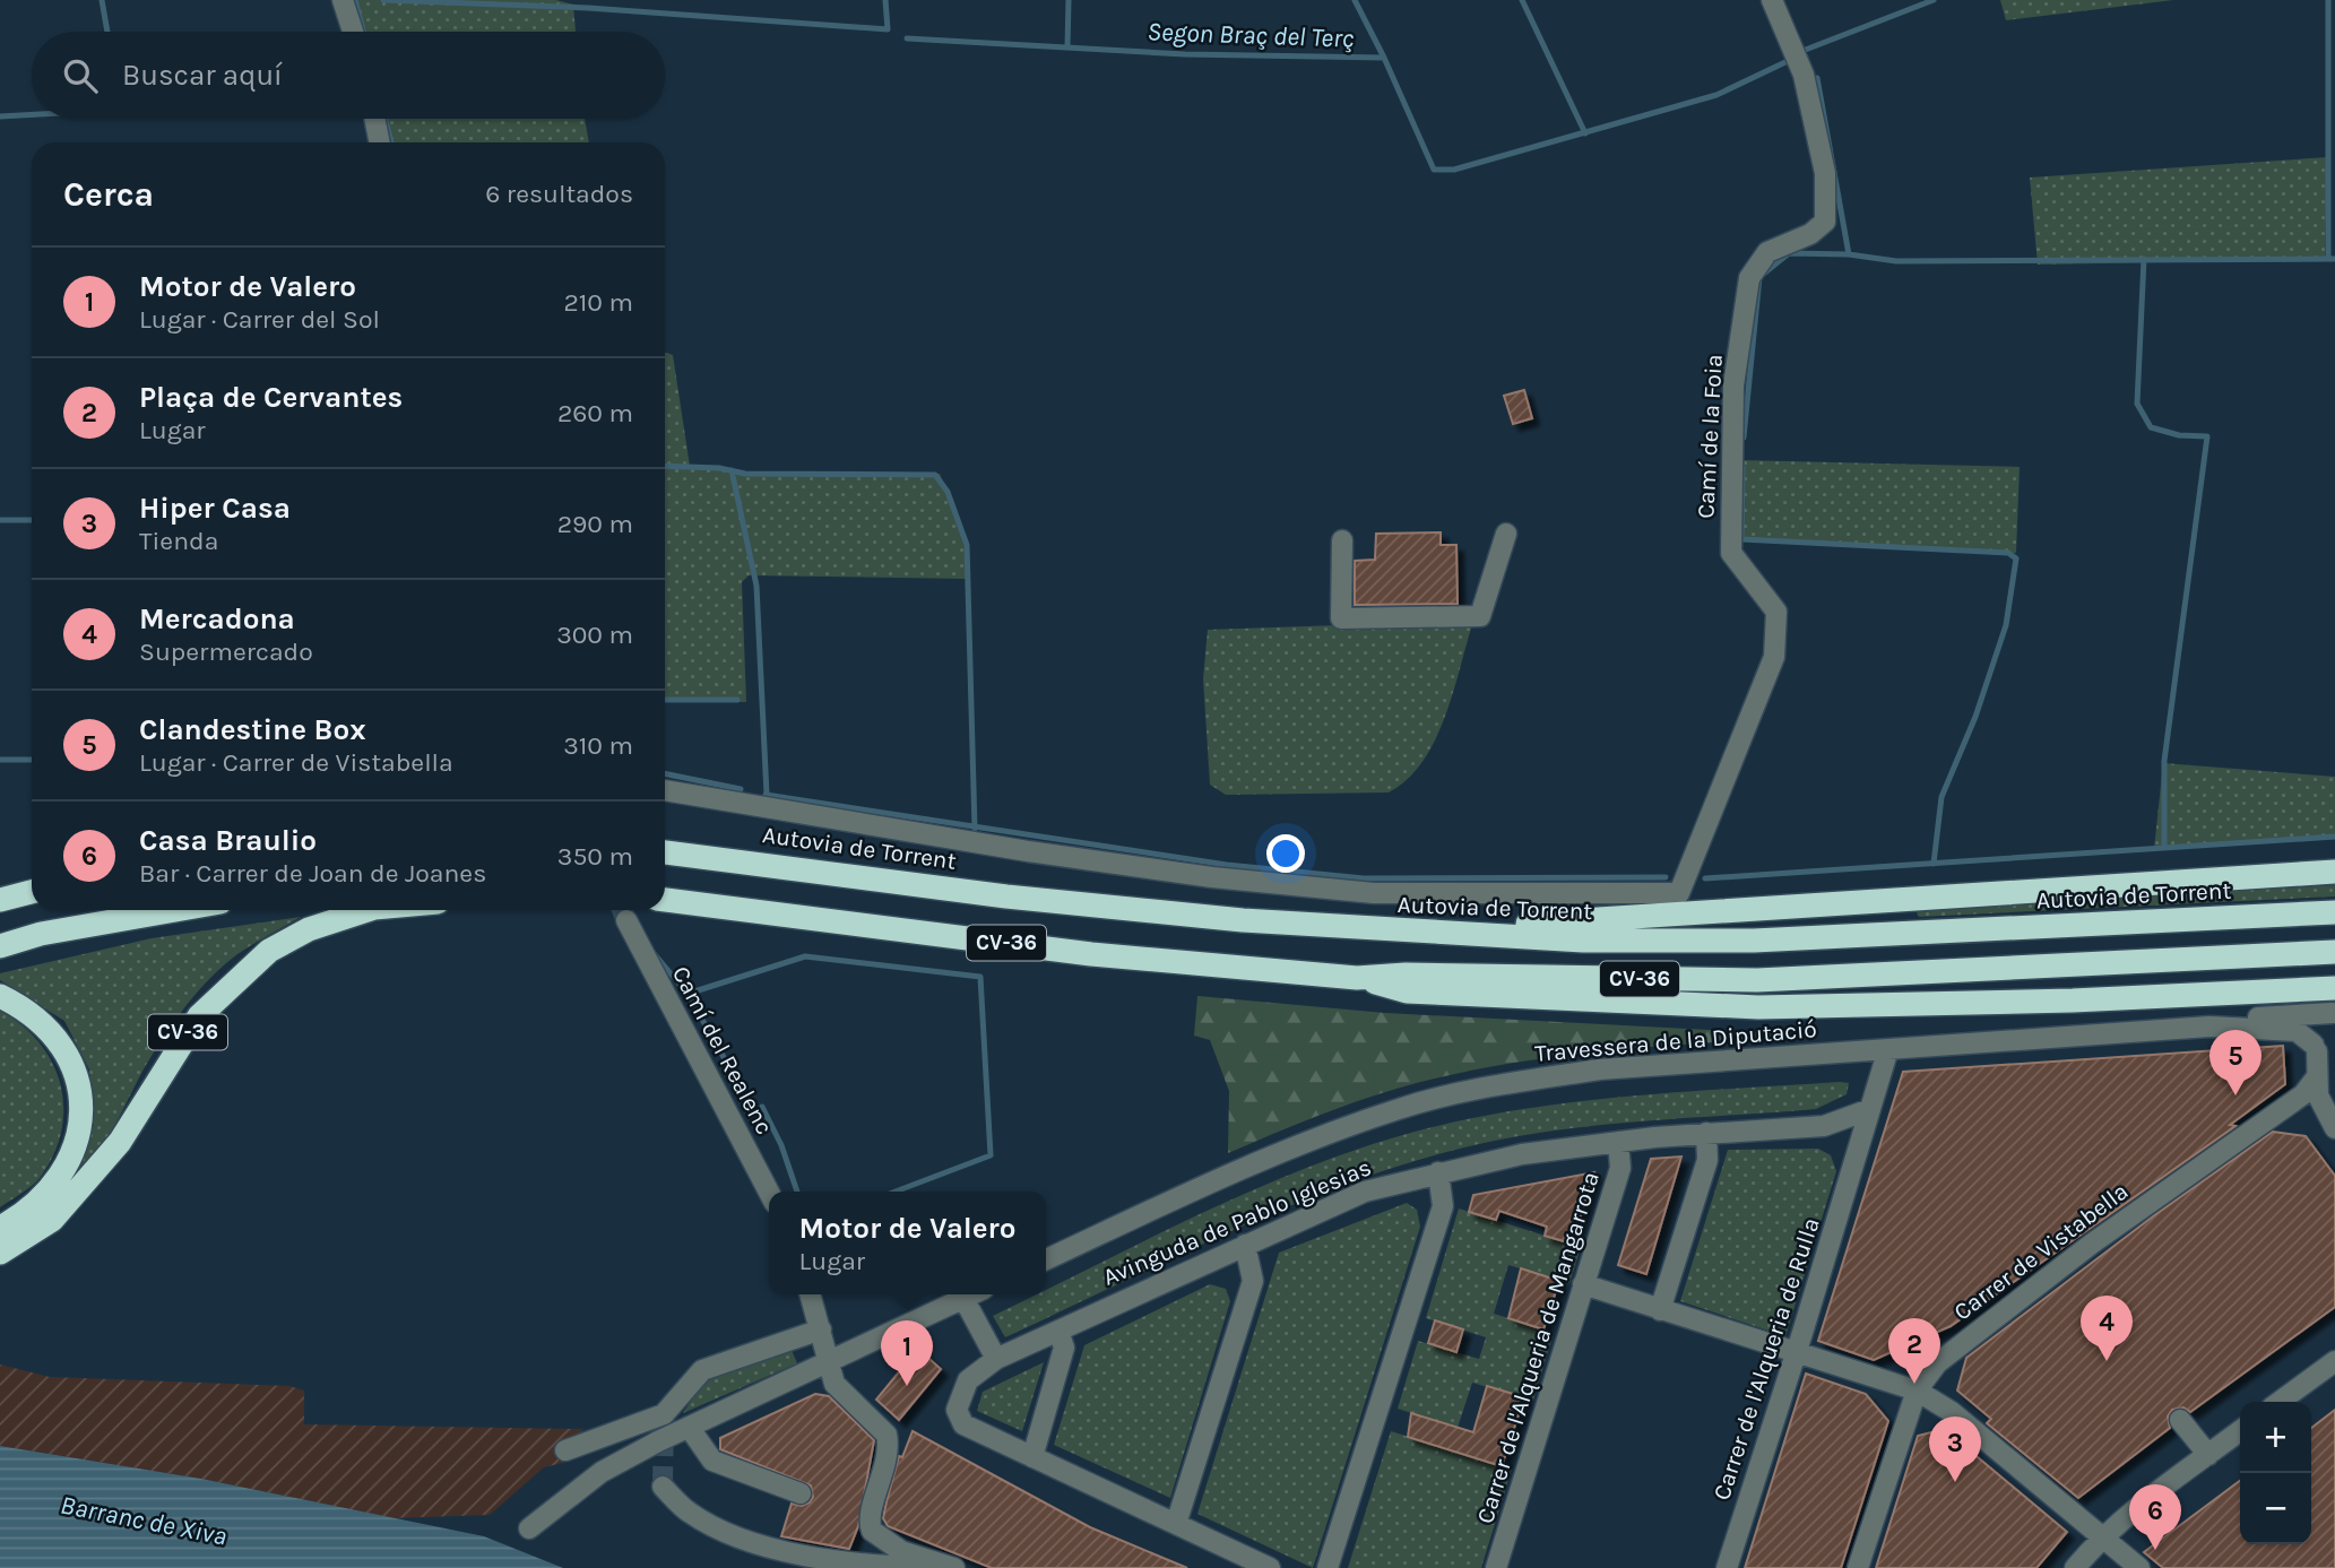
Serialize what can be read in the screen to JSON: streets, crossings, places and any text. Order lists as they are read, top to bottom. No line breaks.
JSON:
{"streets":{"highway":["Autovia de Torrent","CV-36"],"street":["Camí de la Foia","Travessera de la Diputació","Camí del Realenc","Avinguda de Pablo Iglesias","Carrer de Vistabella","Carrer de l'Alqueria de Mangarrota","Carrer de l'Alqueria de Rulla"]},"crossings":[["Travessera de la Diputació","Carrer de l'Alqueria de Rulla"],["Avinguda de Pablo Iglesias","Carrer de l'Alqueria de Mangarrota"],["Avinguda de Pablo Iglesias","Carrer de l'Alqueria de Rulla"]],"water":["Segon Braç del Terç","Barranc de Xiva"],"page":{"search":"Buscar aquí","heading":["Cerca","6 resultados"],"list":[{"mark":"1","name":"Motor de Valero","note":"Lugar · Carrer del Sol","value":"210 m"},{"mark":"2","name":"Plaça de Cervantes","note":"Lugar","value":"260 m"},{"mark":"3","name":"Hiper Casa","note":"Tienda","value":"290 m"},{"mark":"4","name":"Mercadona","note":"Supermercado","value":"300 m"},{"mark":"5","name":"Clandestine Box","note":"Lugar · Carrer de Vistabella","value":"310 m"},{"mark":"6","name":"Casa Braulio","note":"Bar · Carrer de Joan de Joanes","value":"350 m"}],"pins":["5","4","2","1","3","6"],"popup":["Motor de Valero","Lugar"],"map_buttons":["+","−"]}}
